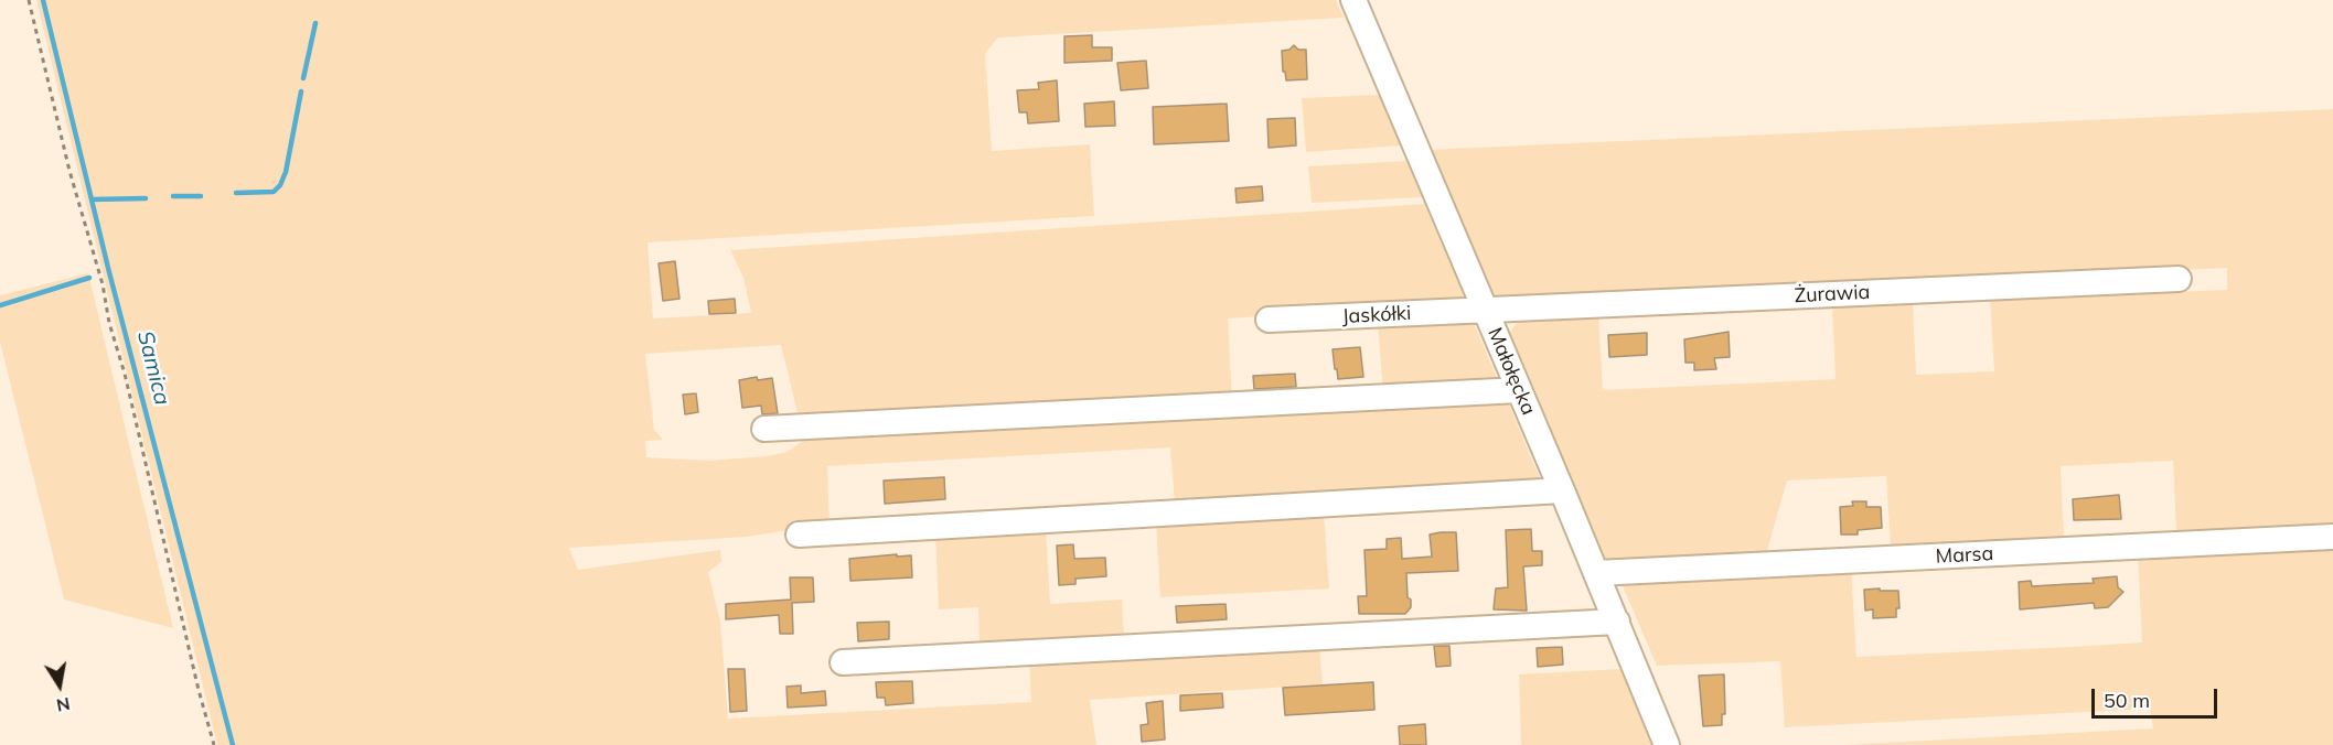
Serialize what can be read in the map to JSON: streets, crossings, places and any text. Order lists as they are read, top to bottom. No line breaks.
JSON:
{"streets":{"street":["Żurawia","Jaskółki","Małołęcka","Marsa"]},"crossings":[["Żurawia","Jaskółki"],["Żurawia","Małołęcka"],["Jaskółki","Małołęcka"],["Małołęcka","Marsa"]],"water":["Samica"],"scale_bar":"50 m","north":"bottom"}
